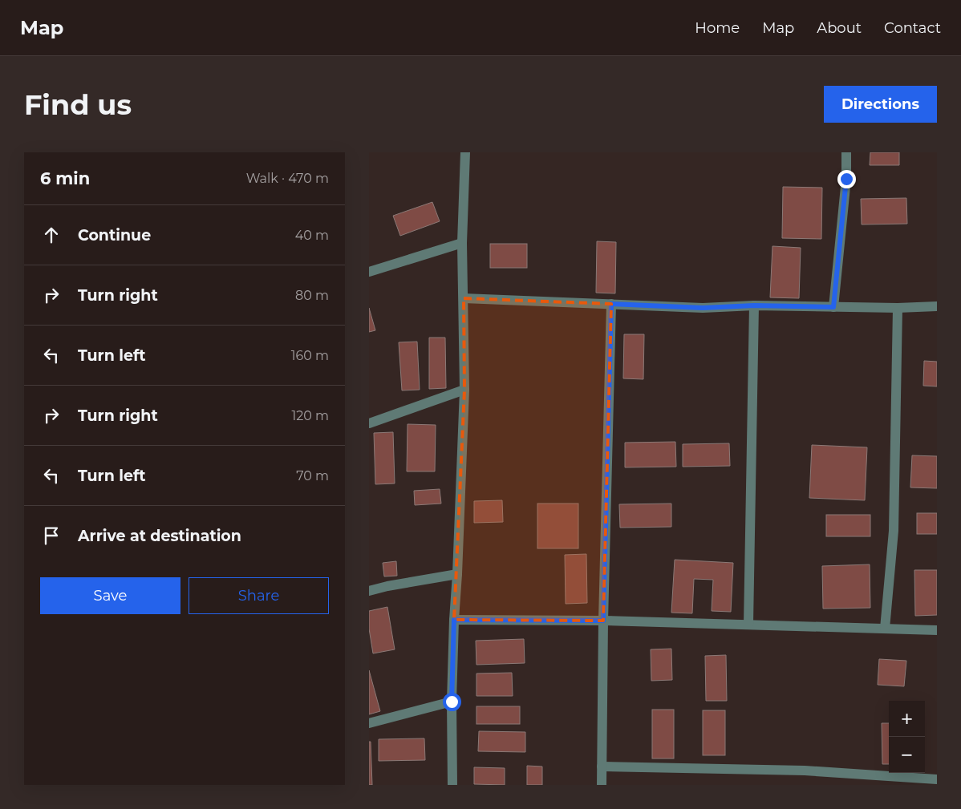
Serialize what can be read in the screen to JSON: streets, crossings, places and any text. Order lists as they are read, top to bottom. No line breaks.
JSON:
{"page":{"header":"Map","nav":["Home","Map","About","Contact"],"buttons":["Directions",["Save","Share"]],"title":"Find us","heading":["6 min","Walk · 470 m"],"list":[["Continue","40 m"],["Turn right","80 m"],["Turn left","160 m"],["Turn right","120 m"],["Turn left","70 m"],"Arrive at destination"],"map_buttons":["+","−"]}}
